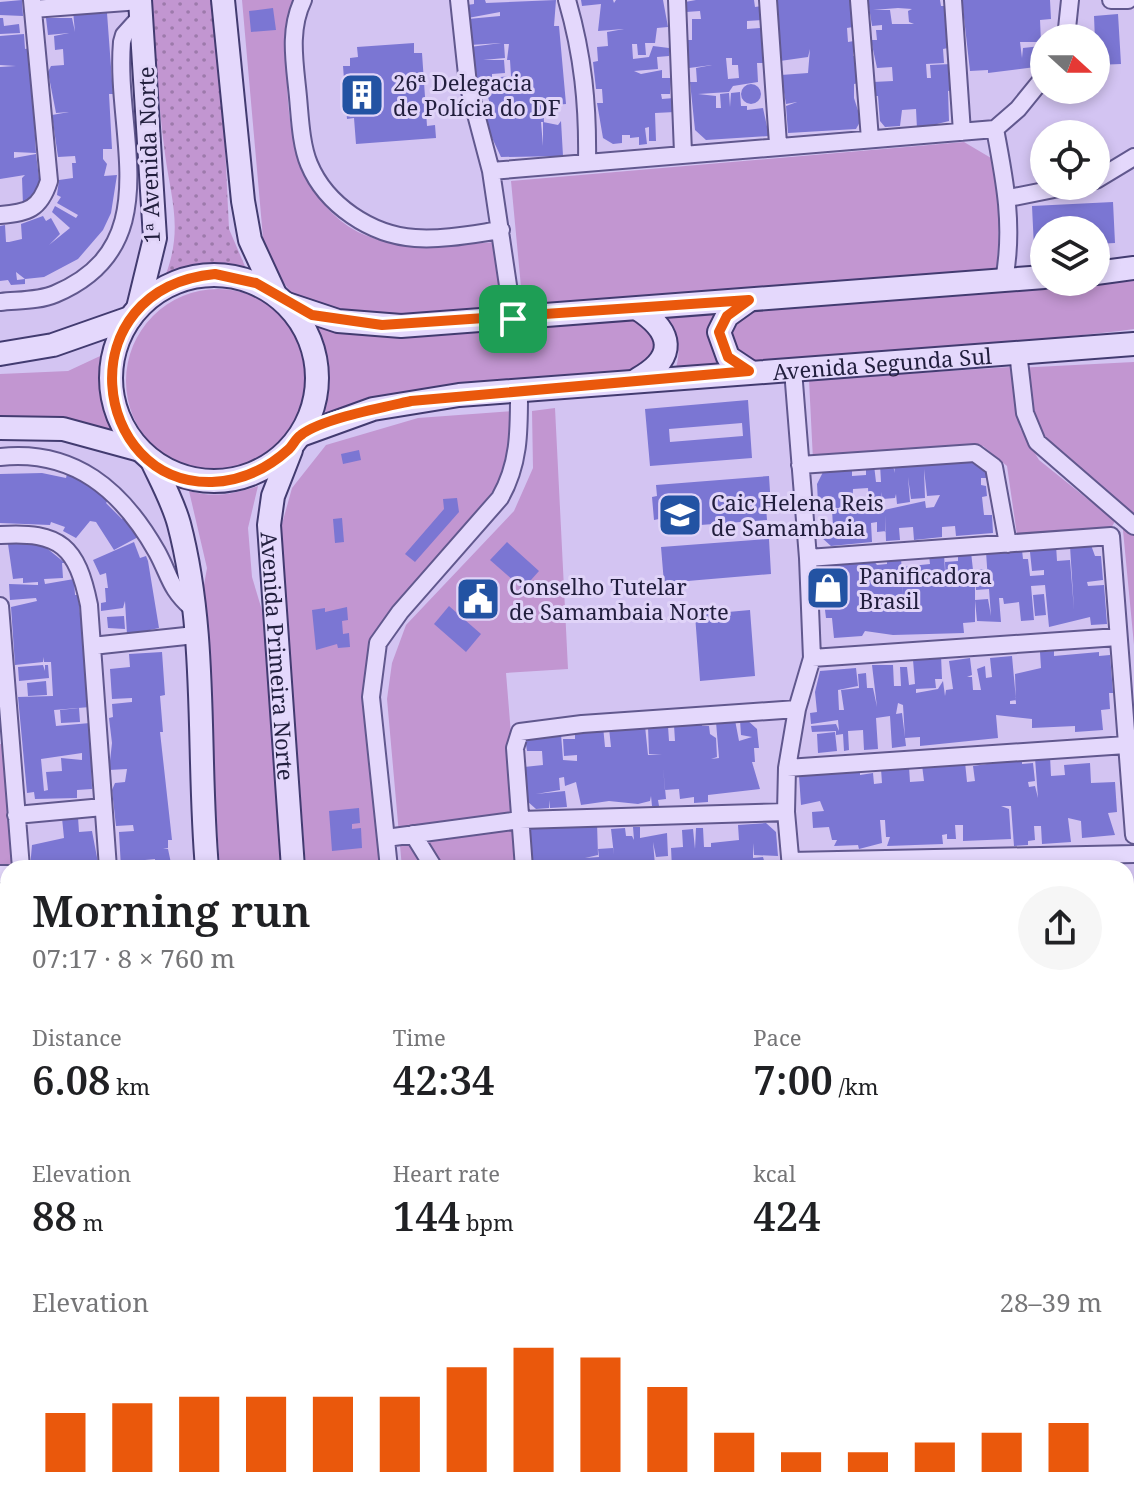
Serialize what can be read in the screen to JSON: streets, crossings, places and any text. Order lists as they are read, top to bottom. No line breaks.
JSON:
{"streets":{"main road":["1ᵃ Avenida Norte","Avenida Segunda Sul","Avenida Primeira Norte"]},"crossings":[["1ᵃ Avenida Norte","Avenida Segunda Sul"],["1ᵃ Avenida Norte","Avenida Primeira Norte"],["Avenida Segunda Sul","Avenida Primeira Norte"]],"places":{"building":["26ª Delegacia de Polícia do DF"],"school or university":["Caic Helena Reis de Samambaia"],"shop":["Panificadora Brasil"],"public building":["Conselho Tutelar de Samambaia Norte"]},"north":"right","page":{"heading":["Morning run","07:17 · 8 × 760 m"],"stats":[["Distance","6.08 km"],["Time","42:34"],["Pace","7:00 /km"],["Elevation","88 m"],["Heart rate","144 bpm"],["kcal","424"]],"chart":["Elevation","28–39 m"]}}
